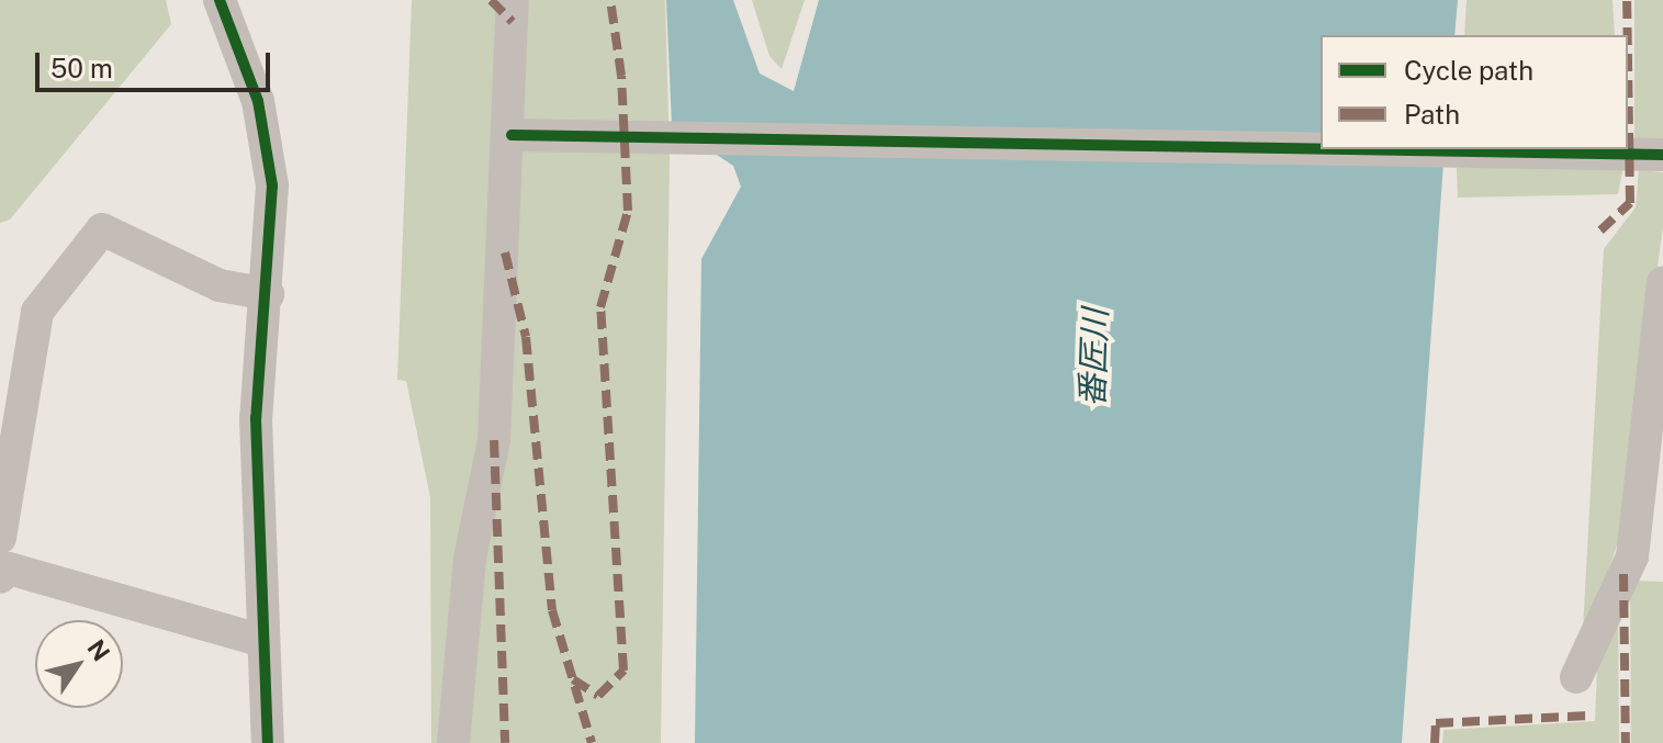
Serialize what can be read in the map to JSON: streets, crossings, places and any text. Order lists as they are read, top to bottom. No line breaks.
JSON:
{"water":["番匠川"],"legend":["Cycle path","Path"],"scale_bar":"50 m","north":"top right"}
